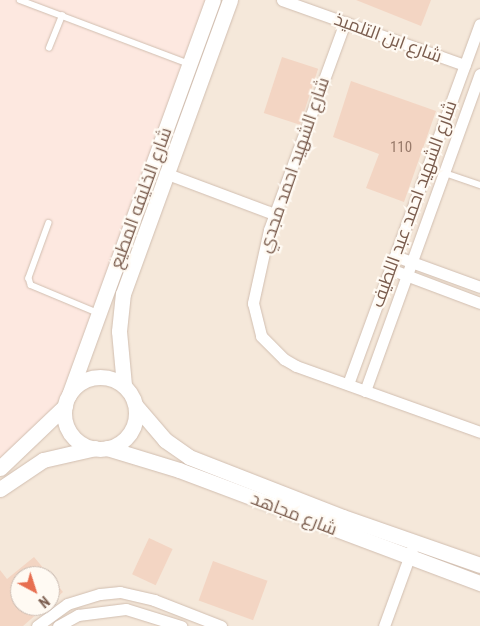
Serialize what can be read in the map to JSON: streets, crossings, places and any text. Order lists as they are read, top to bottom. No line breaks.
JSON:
{"streets":{"street":["شارع ابن التلميذ","شارع الشهيد احمد مجدي","شارع الخليفه المطيع","شارع الشهيد احمد عبد اللطيف","شارع مجاهد"]},"crossings":[["شارع ابن التلميذ","شارع الشهيد احمد مجدي"],["شارع ابن التلميذ","شارع الشهيد احمد عبد اللطيف"],["شارع الشهيد احمد مجدي","شارع الشهيد احمد عبد اللطيف"],["شارع الخليفه المطيع","شارع مجاهد"]],"house_numbers":["110"],"north":"bottom right"}
